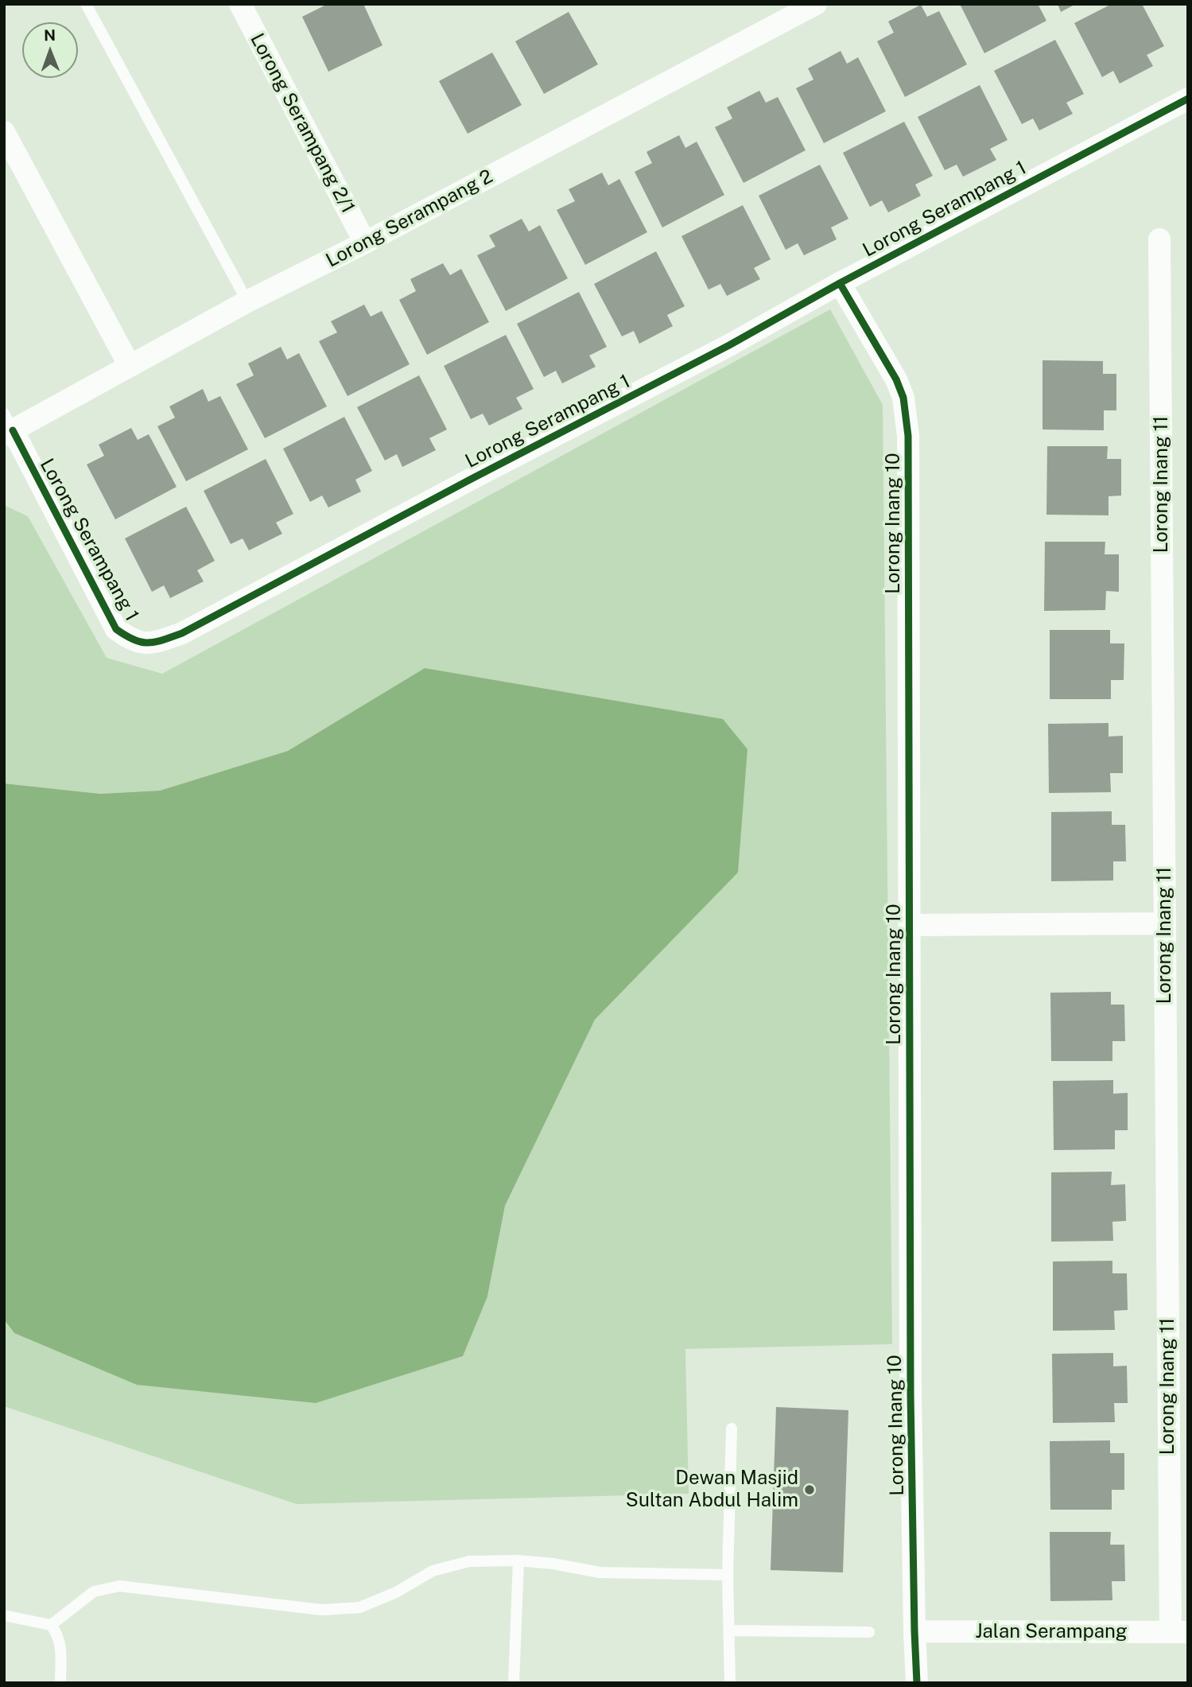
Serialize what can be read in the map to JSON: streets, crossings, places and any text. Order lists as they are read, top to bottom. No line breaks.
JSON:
{"streets":{"street":["Lorong Serampang 2/1","Lorong Serampang 1","Lorong Serampang 2","Lorong Inang 11","Lorong Inang 10","Jalan Serampang"]},"crossings":[["Lorong Serampang 2/1","Lorong Serampang 2"],["Lorong Serampang 1","Lorong Serampang 2"],["Lorong Serampang 1","Lorong Inang 10"],["Lorong Inang 11","Jalan Serampang"],["Lorong Inang 10","Jalan Serampang"]],"places":["Dewan Masjid Sultan Abdul Halim"],"north":"top"}
